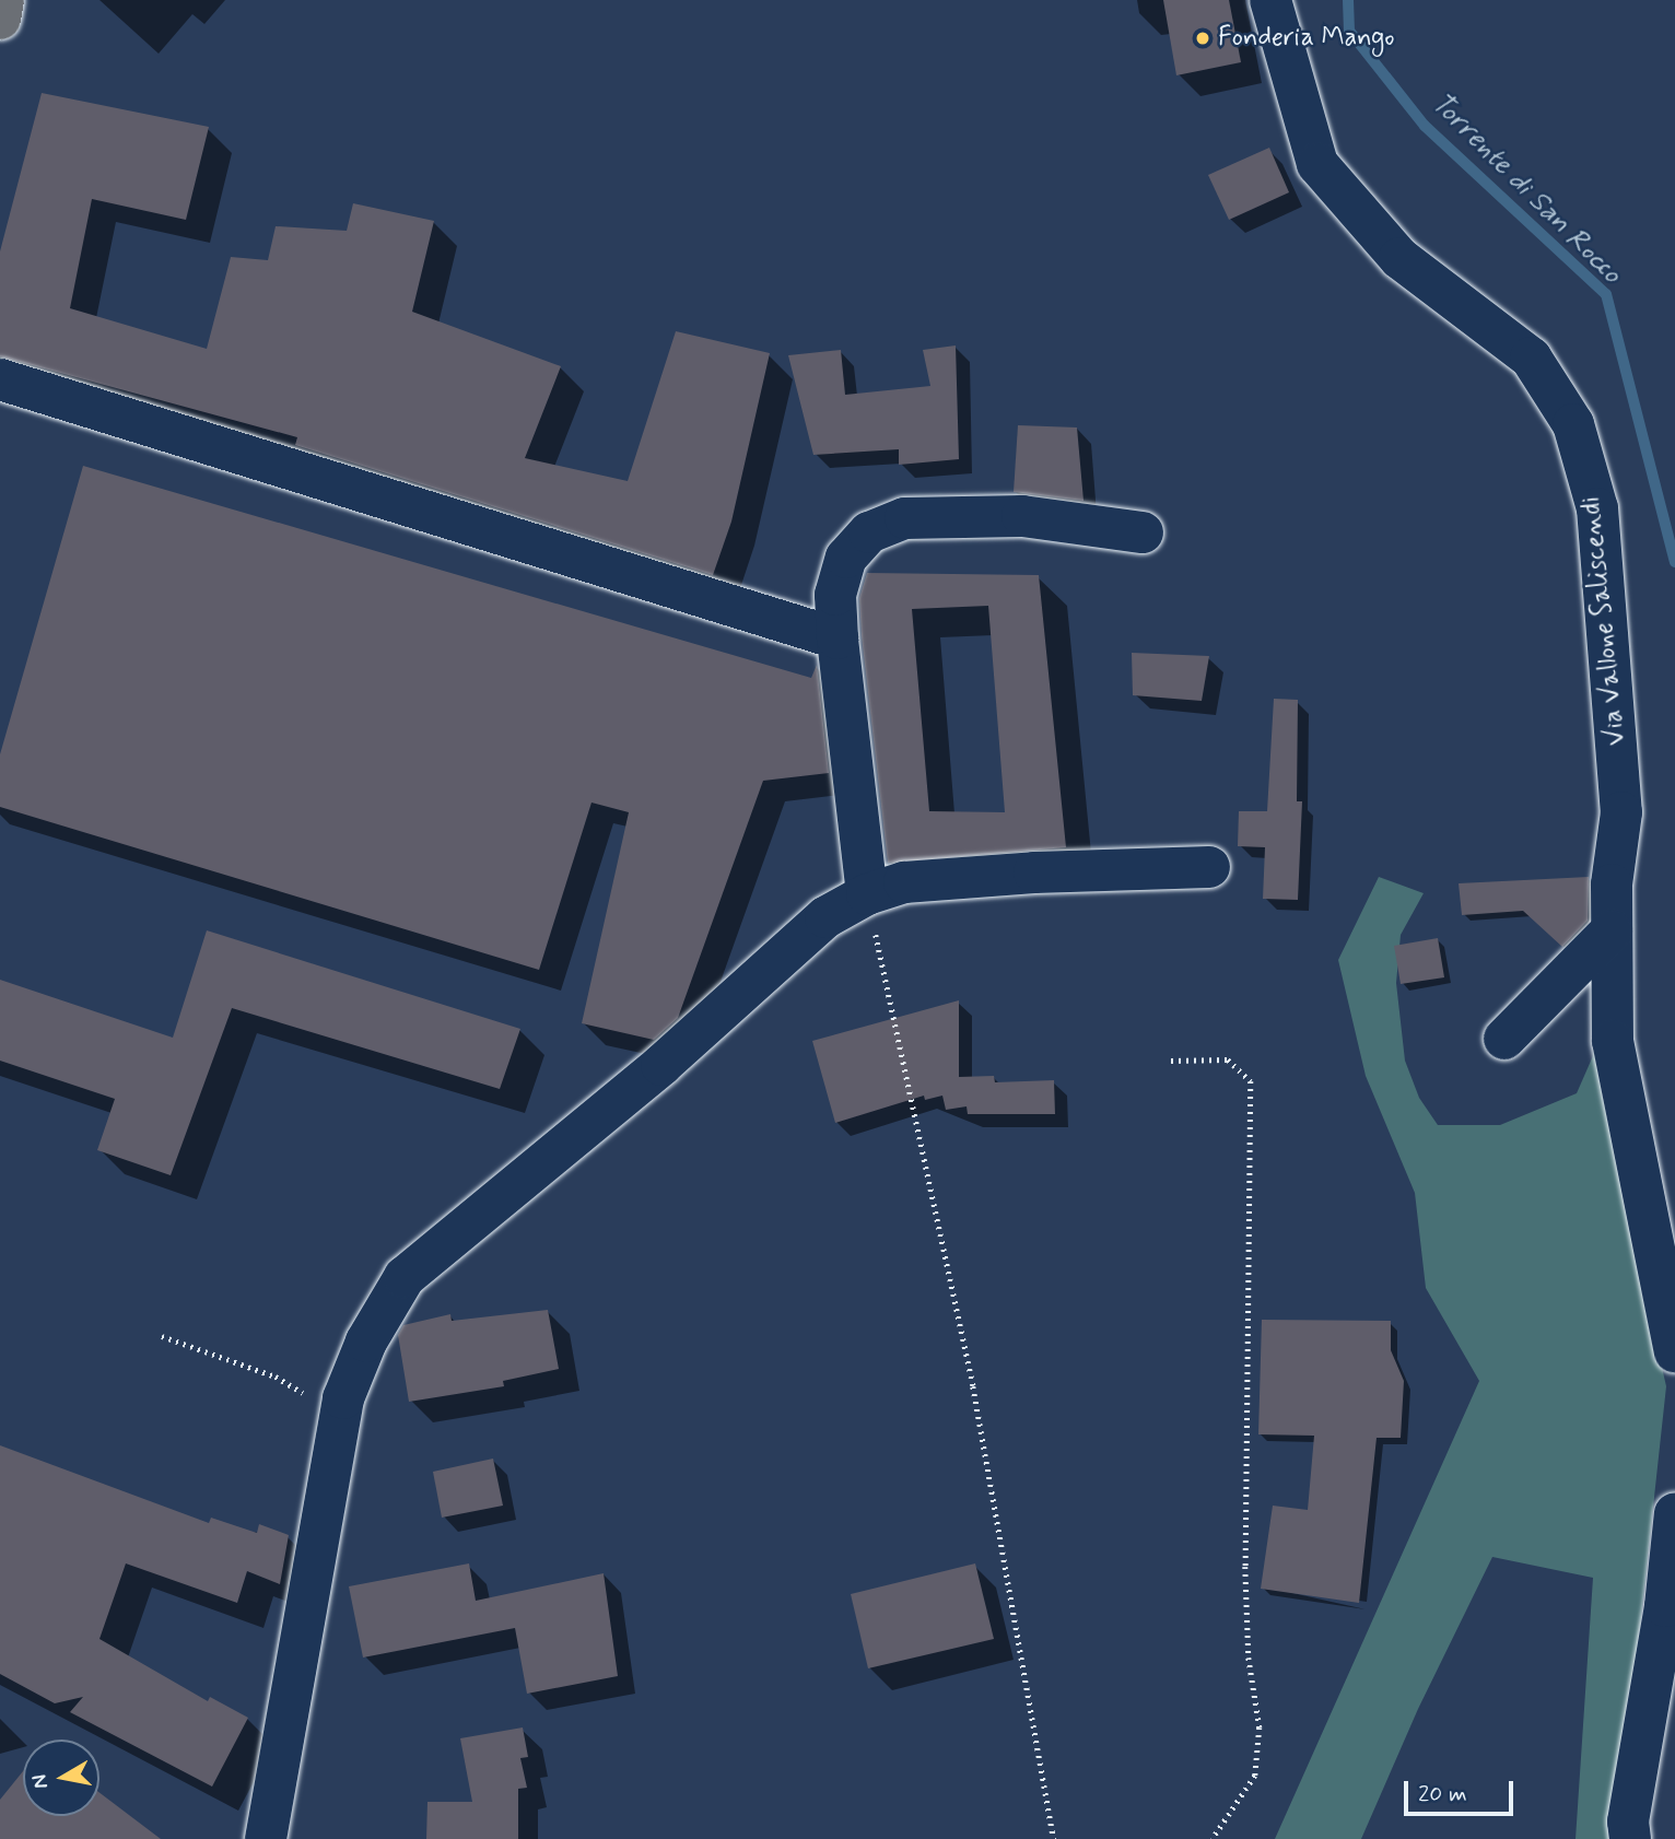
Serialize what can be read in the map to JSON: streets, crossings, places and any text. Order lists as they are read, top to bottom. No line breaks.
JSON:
{"streets":{"street":["Via Vallone Saliscendi"]},"water":["Torrente di San Rocco"],"places":["Fonderia Mango"],"scale_bar":"20 m","north":"left"}
